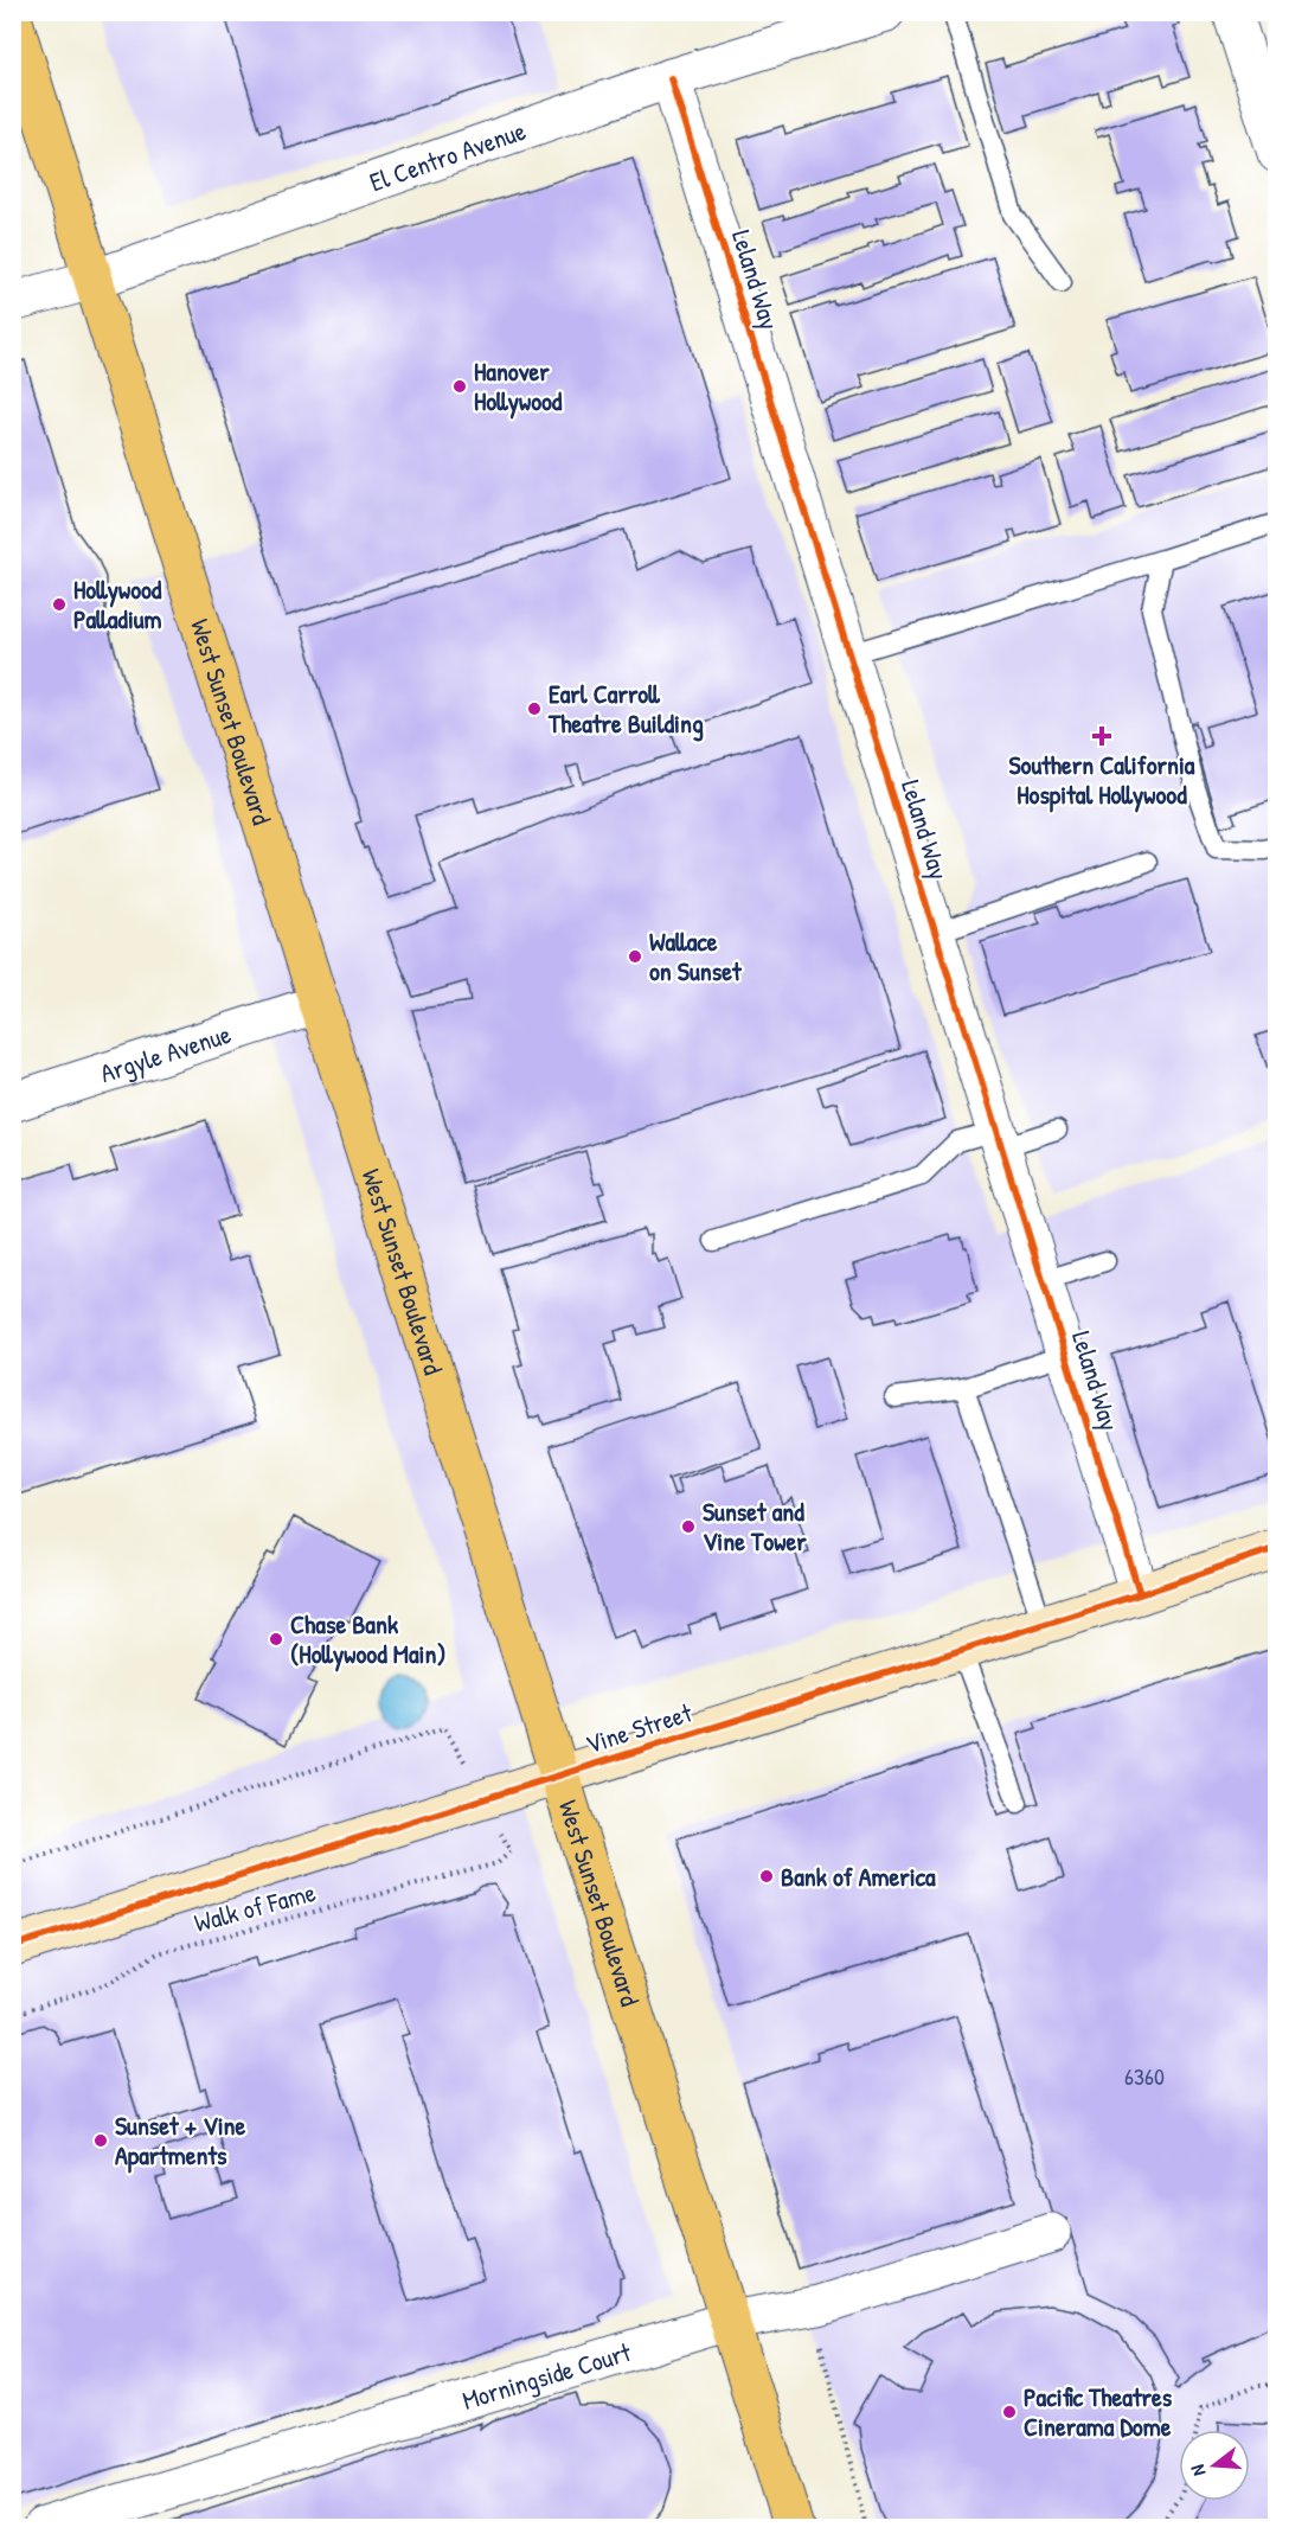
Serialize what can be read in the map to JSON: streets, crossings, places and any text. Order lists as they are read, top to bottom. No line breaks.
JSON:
{"streets":{"main road":["West Sunset Boulevard","Vine Street"],"street":["El Centro Avenue","Leland Way","Argyle Avenue","Morningside Court"],"path":["Walk of Fame"]},"crossings":[["El Centro Avenue","Leland Way"],["El Centro Avenue","West Sunset Boulevard"],["Leland Way","Vine Street"],["West Sunset Boulevard","Argyle Avenue"],["West Sunset Boulevard","Vine Street"],["West Sunset Boulevard","Morningside Court"]],"places":{"other":["Hanover Hollywood","Hollywood Palladium","Earl Carroll Theatre Building","Wallace on Sunset","Sunset and Vine Tower","Chase Bank (Hollywood Main)","Bank of America","Sunset + Vine Apartments","Pacific Theatres Cinerama Dome"],"health":["Southern California Hospital Hollywood"]},"house_numbers":["6360"],"north":"left"}
